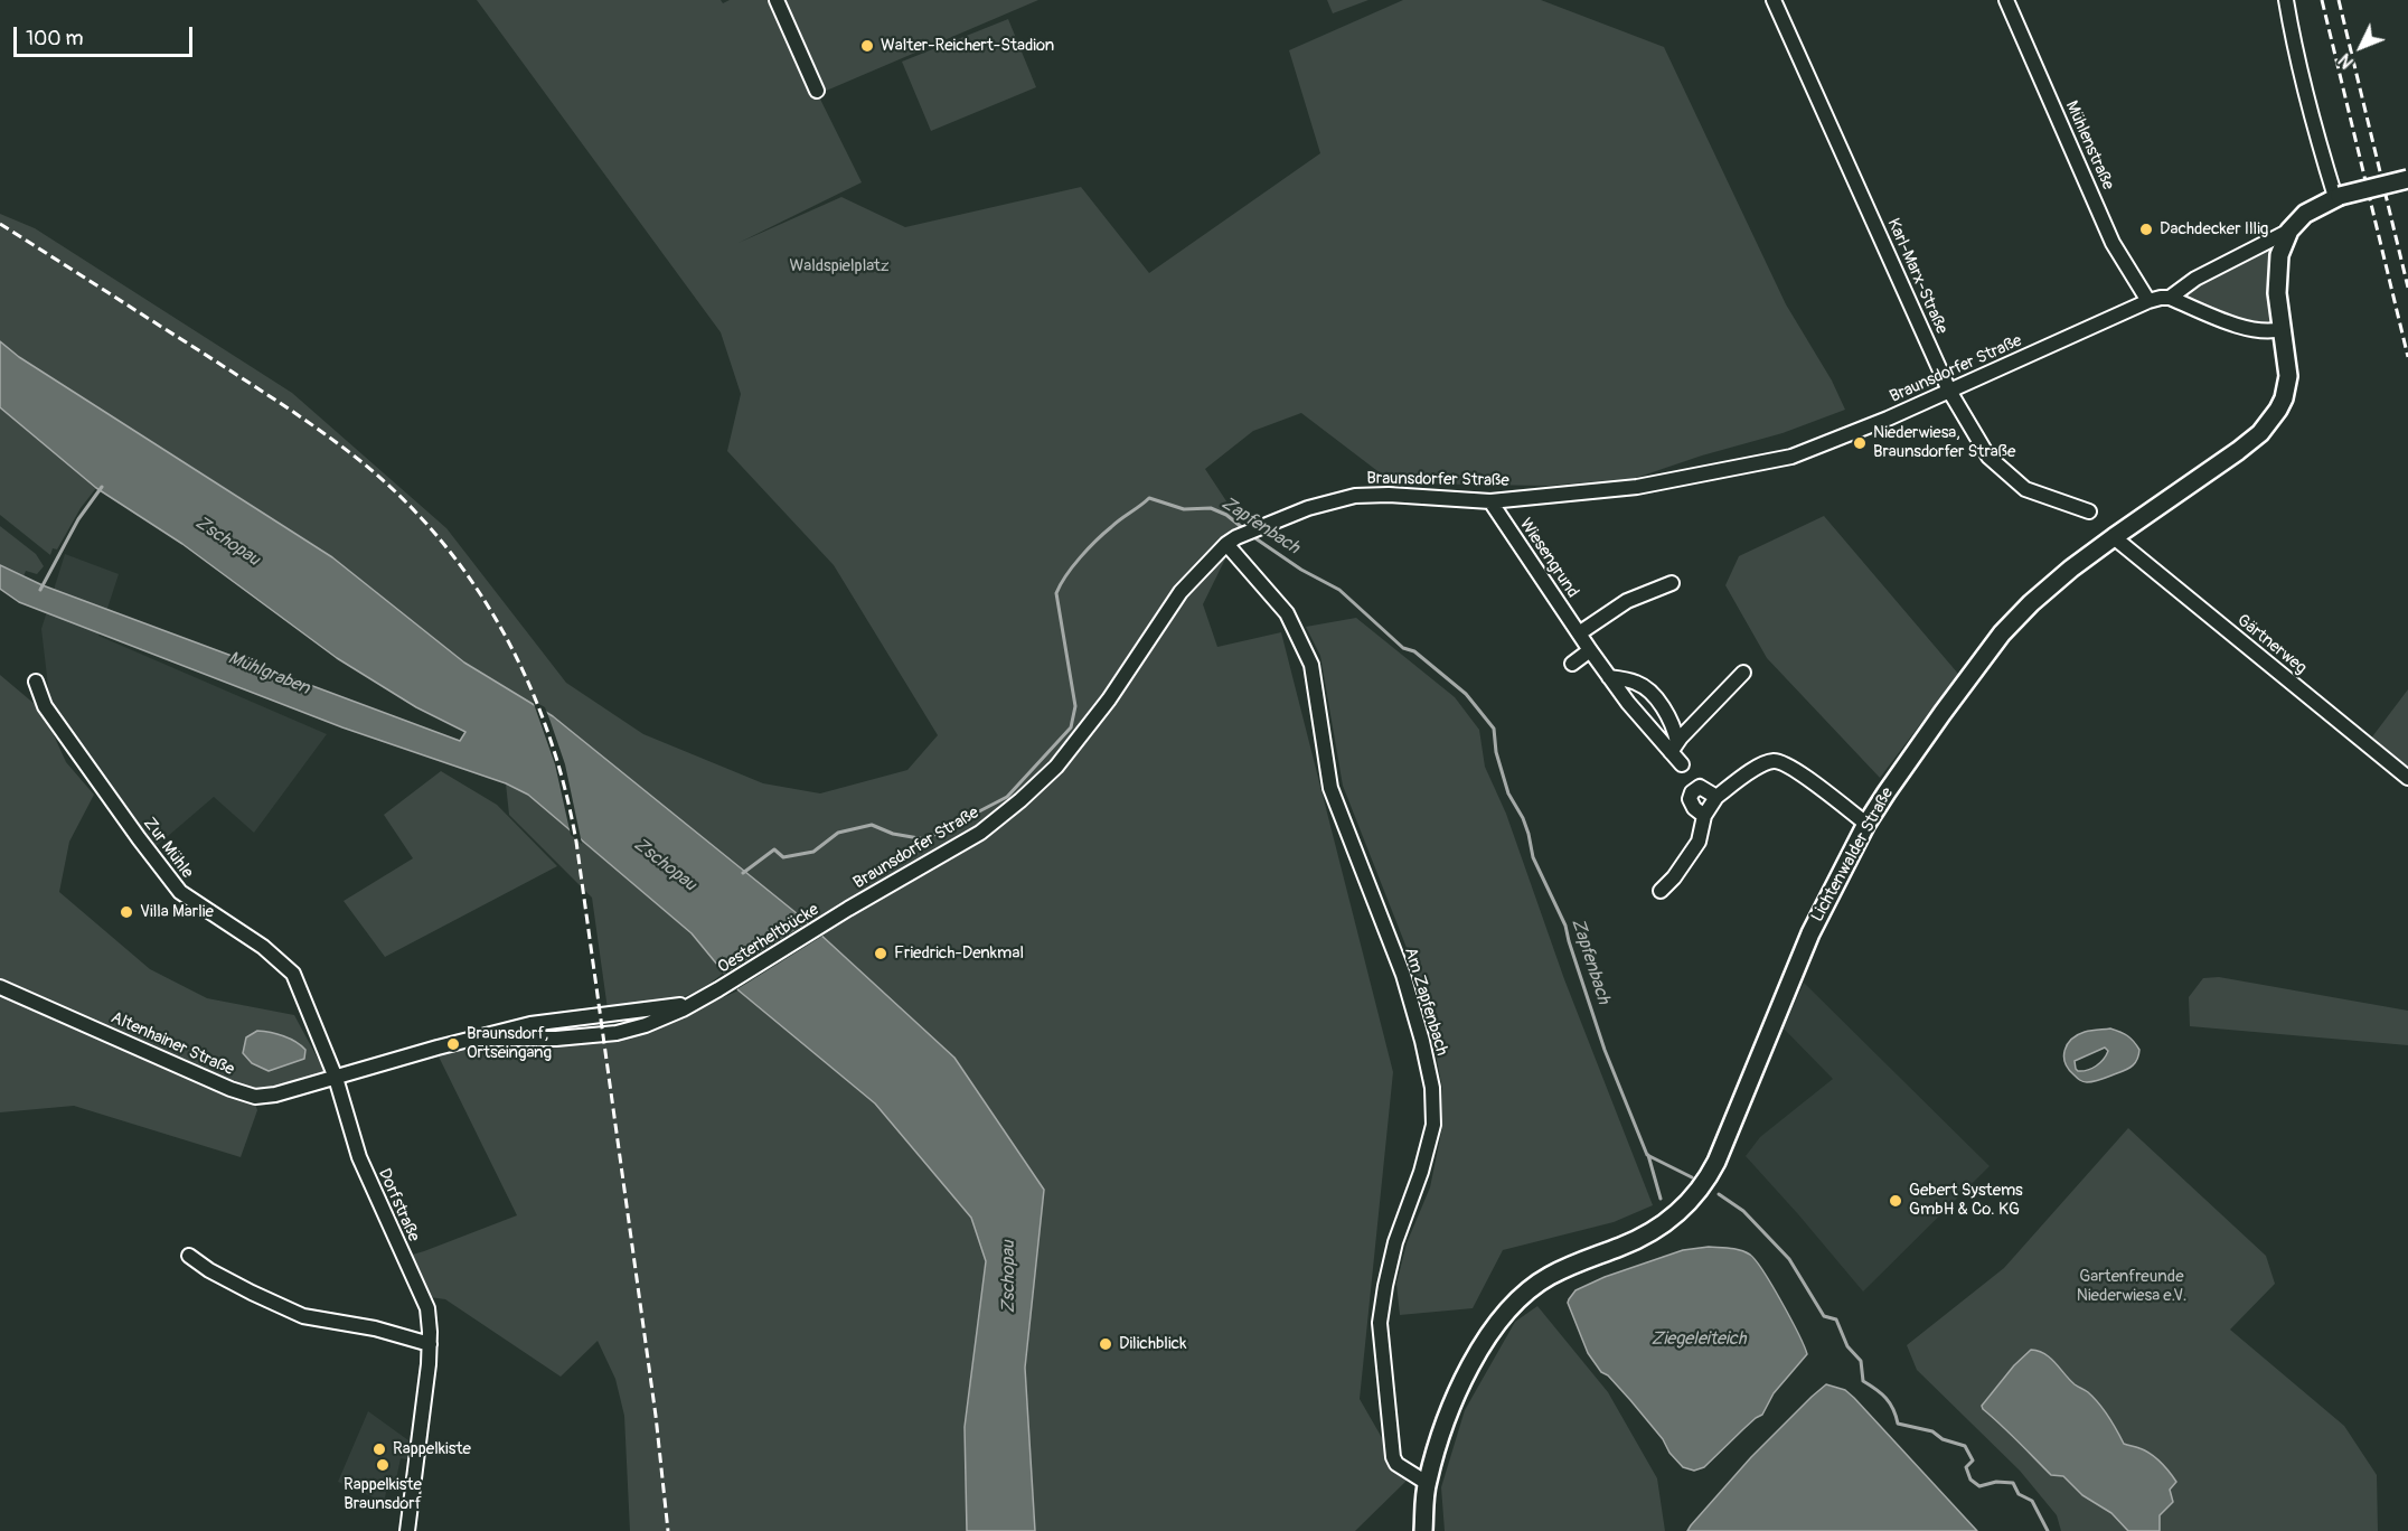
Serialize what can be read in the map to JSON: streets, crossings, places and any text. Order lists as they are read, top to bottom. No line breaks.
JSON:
{"streets":{"main road":["Lichtenwalder Straße"],"street":["Mühlenstraße","Karl-Marx-Straße","Braunsdorfer Straße","Wiesengrund","Gärtnerweg","Zur Mühle","Oesterheltbücke","Am Zapfenbach","Altenhainer Straße","Dorfstraße"]},"crossings":[["Mühlenstraße","Braunsdorfer Straße"],["Karl-Marx-Straße","Braunsdorfer Straße"],["Braunsdorfer Straße","Wiesengrund"],["Braunsdorfer Straße","Lichtenwalder Straße"],["Braunsdorfer Straße","Oesterheltbücke"],["Braunsdorfer Straße","Am Zapfenbach"],["Gärtnerweg","Lichtenwalder Straße"],["Zur Mühle","Oesterheltbücke"],["Zur Mühle","Altenhainer Straße"],["Zur Mühle","Dorfstraße"],["Lichtenwalder Straße","Am Zapfenbach"],["Oesterheltbücke","Altenhainer Straße"],["Oesterheltbücke","Dorfstraße"],["Altenhainer Straße","Dorfstraße"]],"water":["Zapfenbach","Zschopau","Mühlgraben","Ziegeleiteich"],"parks":["Waldspielplatz","Gartenfreunde Niederwiesa e.V."],"places":["Walter-Reichert-Stadion","Dachdecker Illig","Niederwiesa, Braunsdorfer Straße","Villa Marlie","Friedrich-Denkmal","Braunsdorf, Ortseingang","Gebert Systems GmbH & Co. KG","Dilichblick","Rappelkiste","Rappelkiste Braunsdorf"],"scale_bar":"100 m","north":"bottom left"}
